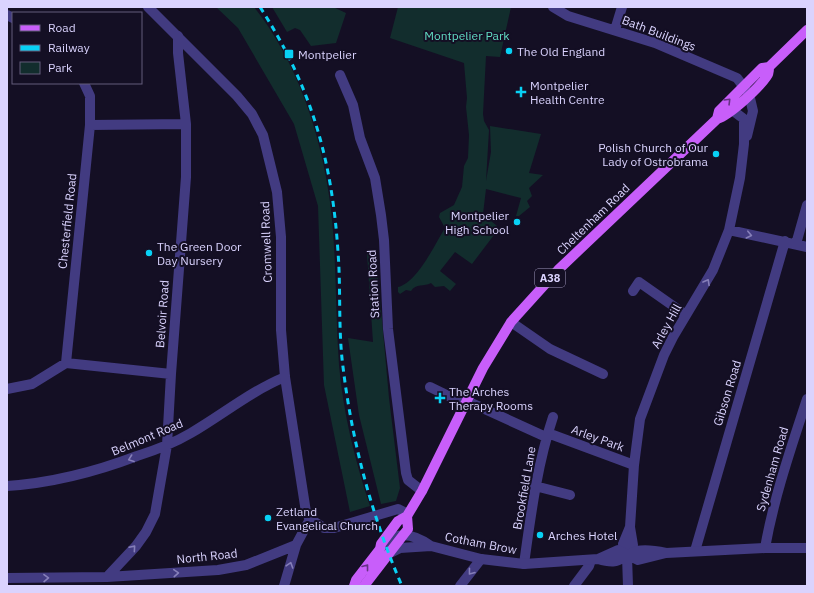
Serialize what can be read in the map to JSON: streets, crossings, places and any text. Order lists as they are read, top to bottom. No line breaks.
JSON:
{"streets":{"main road":["Cheltenham Road","A38"],"street":["Bath Buildings","Chesterfield Road","Cromwell Road","Station Road","Belvoir Road","Arley Hill","Gibson Road","Belmont Road","Arley Park","Sydenham Road","Brookfield Lane","Cotham Brow","North Road"]},"crossings":[["Bath Buildings","Cheltenham Road"],["Bath Buildings","Arley Hill"],["Cheltenham Road","Station Road"],["Cheltenham Road","Arley Hill"],["Cheltenham Road","Arley Park"],["Cheltenham Road","Cotham Brow"],["Cromwell Road","Belvoir Road"],["Cromwell Road","Belmont Road"],["Belvoir Road","Belmont Road"],["Belvoir Road","North Road"],["Arley Hill","Arley Park"],["Arley Hill","Cotham Brow"],["Gibson Road","Cotham Brow"],["Arley Park","Brookfield Lane"],["Sydenham Road","Cotham Brow"],["Brookfield Lane","Cotham Brow"]],"one_way":["Belmont Road","North Road"],"parks":["Montpelier Park"],"places":{"other":["The Old England","Polish Church of Our Lady of Ostrobrama","Montpelier High School","The Green Door Day Nursery","Zetland Evangelical Church","Arches Hotel"],"transit":["Montpelier"],"health":["Montpelier Health Centre","The Arches Therapy Rooms"]},"legend":["Road","Railway","Park"]}
